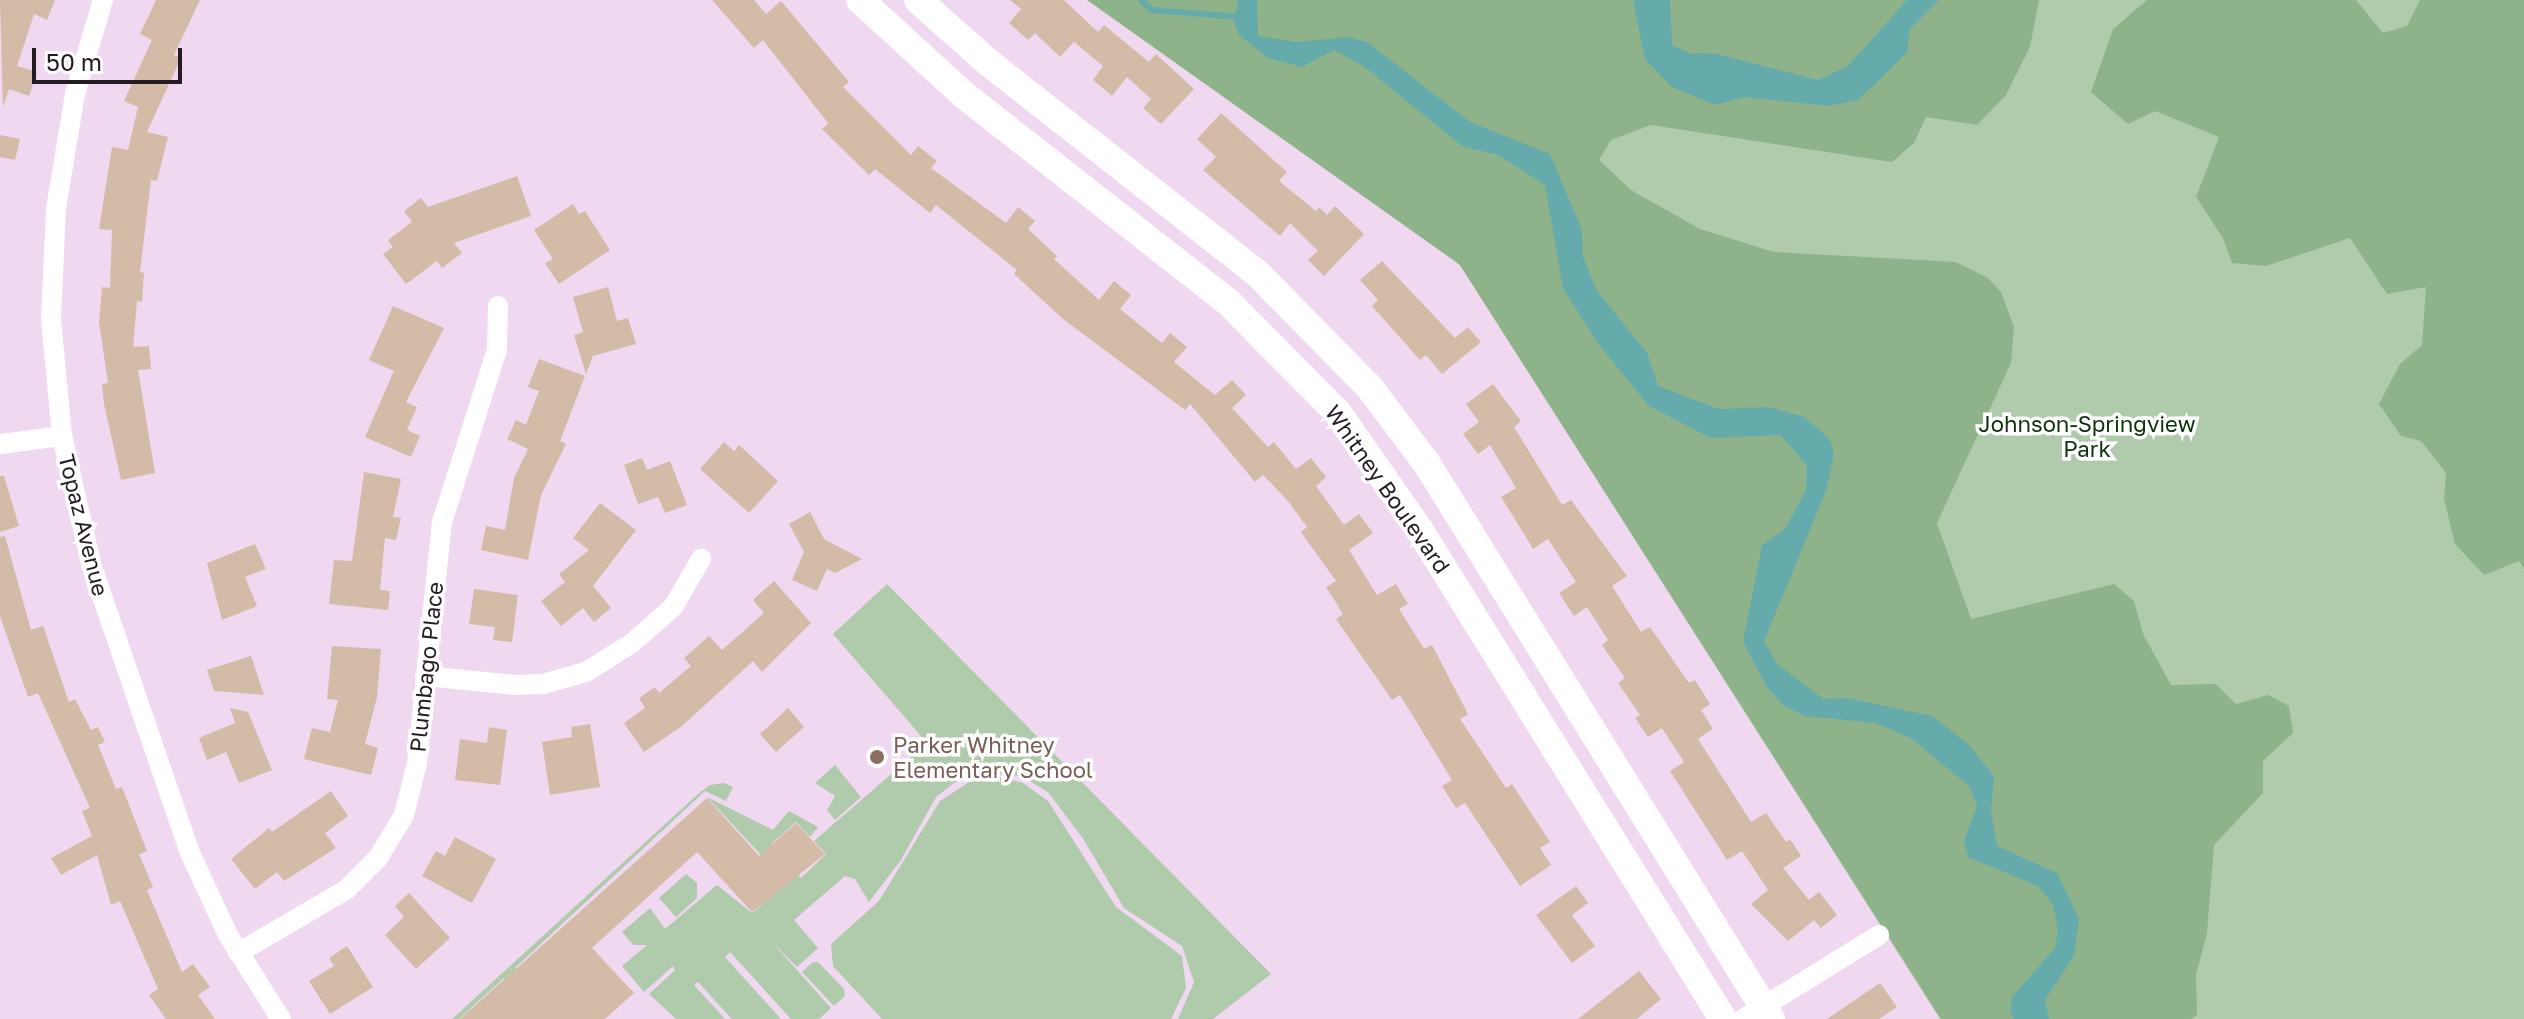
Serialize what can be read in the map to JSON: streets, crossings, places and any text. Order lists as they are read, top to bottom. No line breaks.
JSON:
{"streets":{"street":["Whitney Boulevard","Topaz Avenue","Plumbago Place"]},"crossings":[["Topaz Avenue","Plumbago Place"]],"parks":["Johnson-Springview Park"],"places":["Parker Whitney Elementary School"],"scale_bar":"50 m"}
